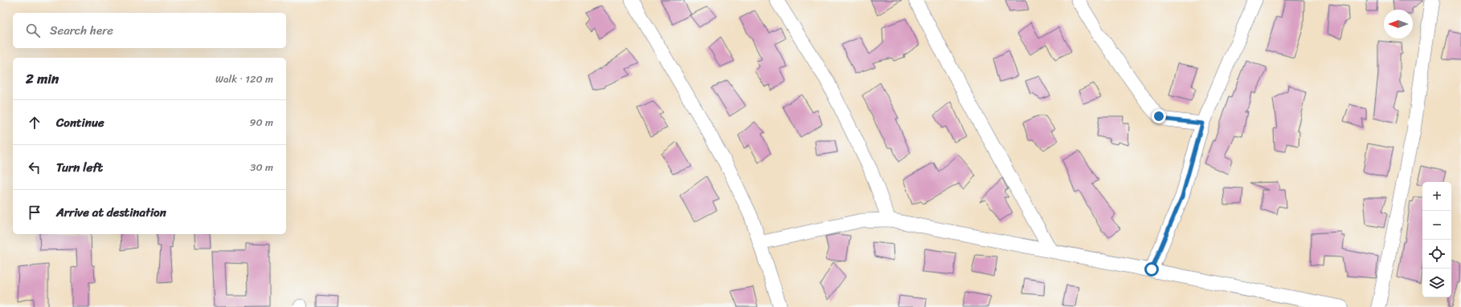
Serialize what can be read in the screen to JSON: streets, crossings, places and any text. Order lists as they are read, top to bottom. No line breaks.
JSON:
{"north":"left","page":{"search":"Search here","heading":["2 min","Walk · 120 m"],"list":[["Continue","90 m"],["Turn left","30 m"],"Arrive at destination"],"map_buttons":["+","−"]}}
